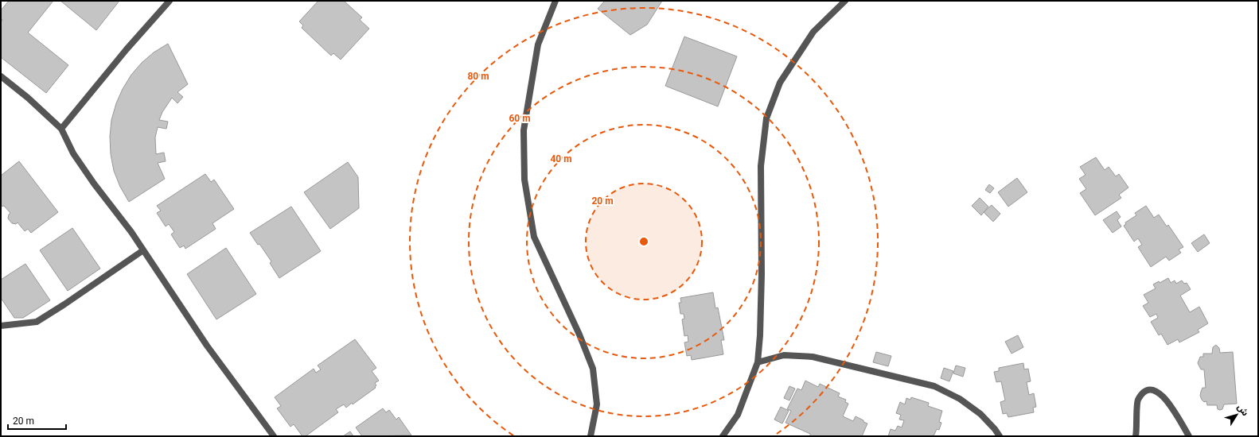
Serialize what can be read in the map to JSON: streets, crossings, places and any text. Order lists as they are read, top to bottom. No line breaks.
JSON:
{"scale_bar":"20 m","north":"top right","rings":["80 m","60 m","40 m","20 m"]}
